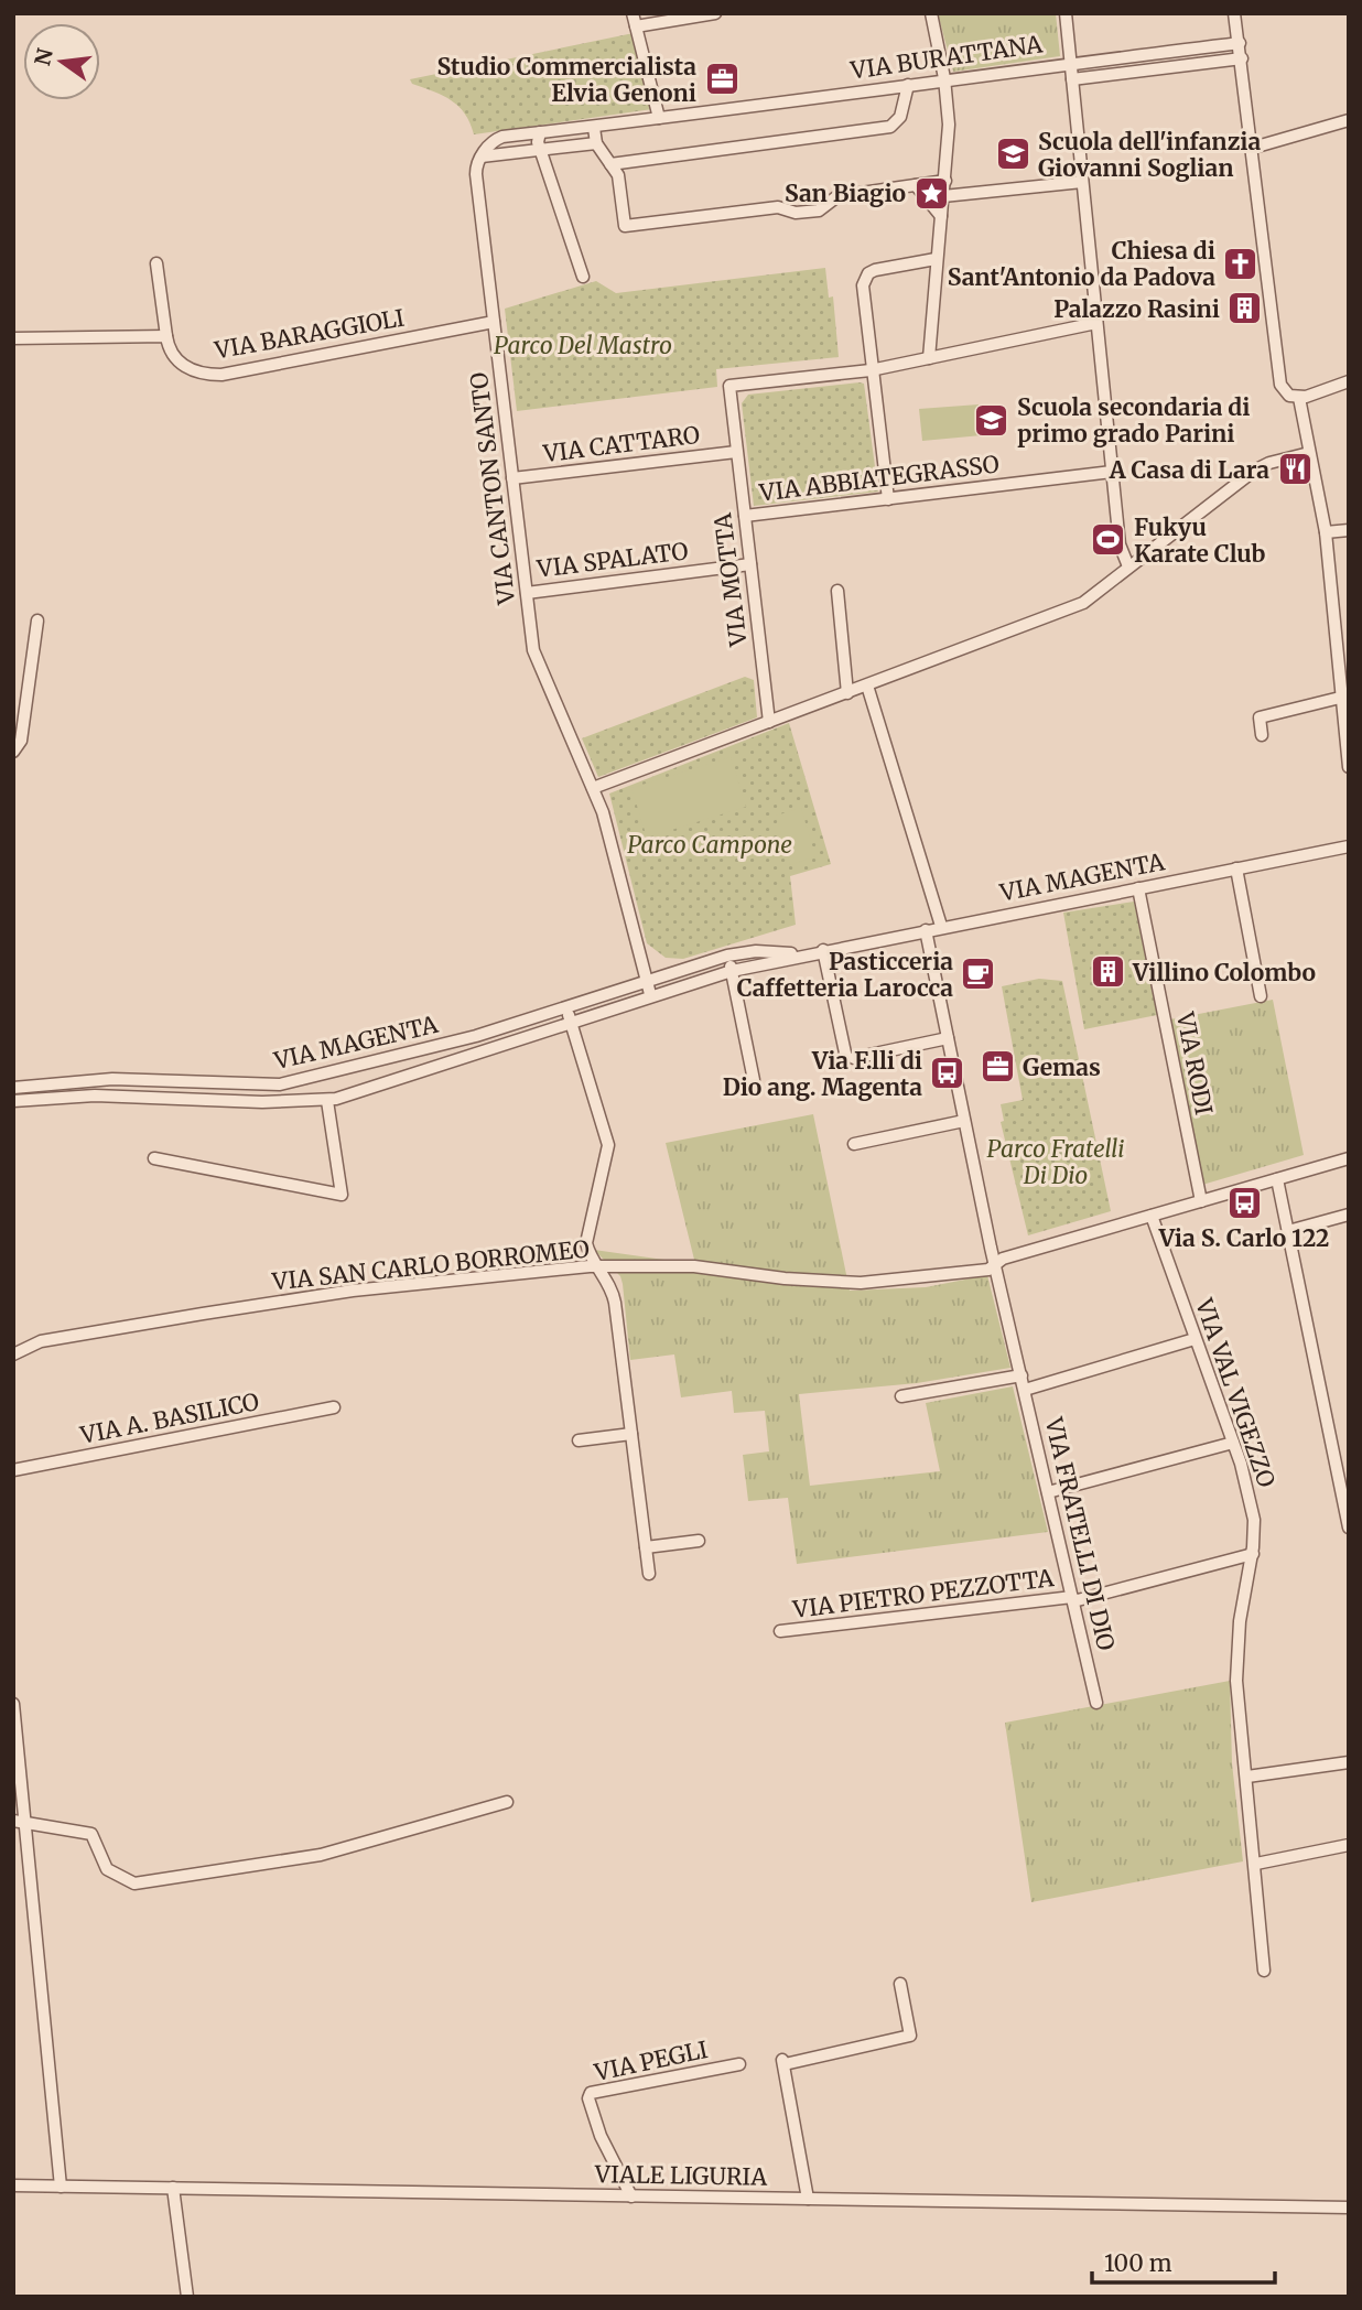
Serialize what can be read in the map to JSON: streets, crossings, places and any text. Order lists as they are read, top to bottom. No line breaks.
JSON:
{"streets":{"street":["VIA BURATTANA","VIA BARAGGIOLI","VIA CATTARO","VIA ABBIATEGRASSO","VIA CANTON SANTO","VIA SPALATO","VIA MOTTA","VIA MAGENTA","VIA RODI","VIA SAN CARLO BORROMEO","VIA VAL VIGEZZO","VIA A. BASILICO","VIA FRATELLI DI DIO","VIA PIETRO PEZZOTTA","VIA PEGLI","VIALE LIGURIA"]},"crossings":[["VIA BARAGGIOLI","VIA CANTON SANTO"],["VIA CATTARO","VIA CANTON SANTO"],["VIA CATTARO","VIA MOTTA"],["VIA ABBIATEGRASSO","VIA MOTTA"],["VIA CANTON SANTO","VIA SPALATO"],["VIA CANTON SANTO","VIA MAGENTA"],["VIA SPALATO","VIA MOTTA"],["VIA MAGENTA","VIA RODI"],["VIA MAGENTA","VIA FRATELLI DI DIO"],["VIA RODI","VIA SAN CARLO BORROMEO"],["VIA SAN CARLO BORROMEO","VIA VAL VIGEZZO"],["VIA SAN CARLO BORROMEO","VIA FRATELLI DI DIO"],["VIA VAL VIGEZZO","VIA PIETRO PEZZOTTA"],["VIA FRATELLI DI DIO","VIA PIETRO PEZZOTTA"],["VIA PEGLI","VIALE LIGURIA"]],"parks":["Parco Del Mastro","Parco Campone","Parco Fratelli Di Dio"],"places":{"office":["Studio Commercialista Elvia Genoni","Gemas"],"school or university":["Scuola dell'infanzia Giovanni Soglian","Scuola secondaria di primo grado Parini"],"place":["San Biagio"],"church":["Chiesa di Sant'Antonio da Padova"],"building":["Palazzo Rasini","Villino Colombo"],"restaurant":["A Casa di Lara"],"sports":["Fukyu Karate Club"],"cafe":["Pasticceria Caffetteria Larocca"],"bus stop":["Via F.lli di Dio ang. Magenta","Via S. Carlo 122"]},"scale_bar":"100 m","north":"left"}
